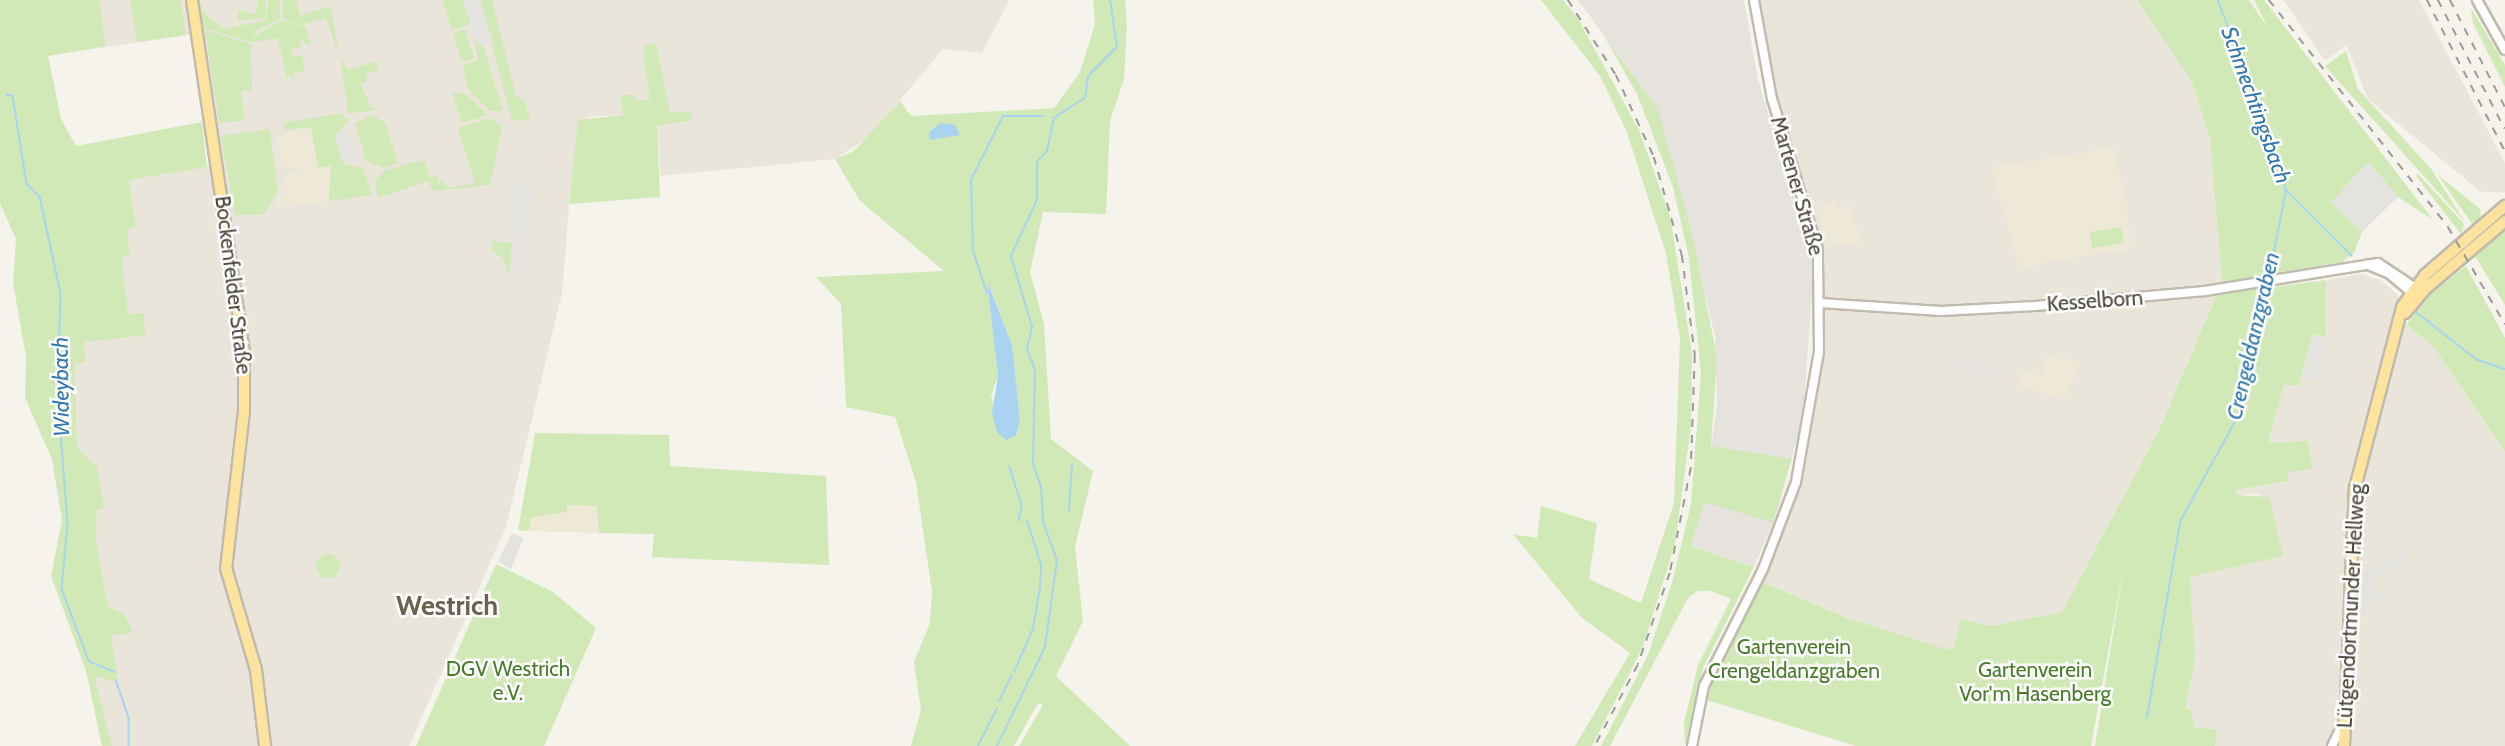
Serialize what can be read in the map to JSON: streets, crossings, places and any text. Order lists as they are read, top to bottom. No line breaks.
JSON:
{"streets":{"main road":["Bockenfelder Straße","Lütgendortmunder Hellweg"],"street":["Martener Straße","Kesselborn"]},"crossings":[["Martener Straße","Kesselborn"],["Kesselborn","Lütgendortmunder Hellweg"]],"districts":["Westrich"],"water":["Schmechtingsbach","Crengeldanzgraben","Wideybach"],"parks":["Gartenverein Crengeldanzgraben","DGV Westrich e.V.","Gartenverein Vor'm Hasenberg"]}
